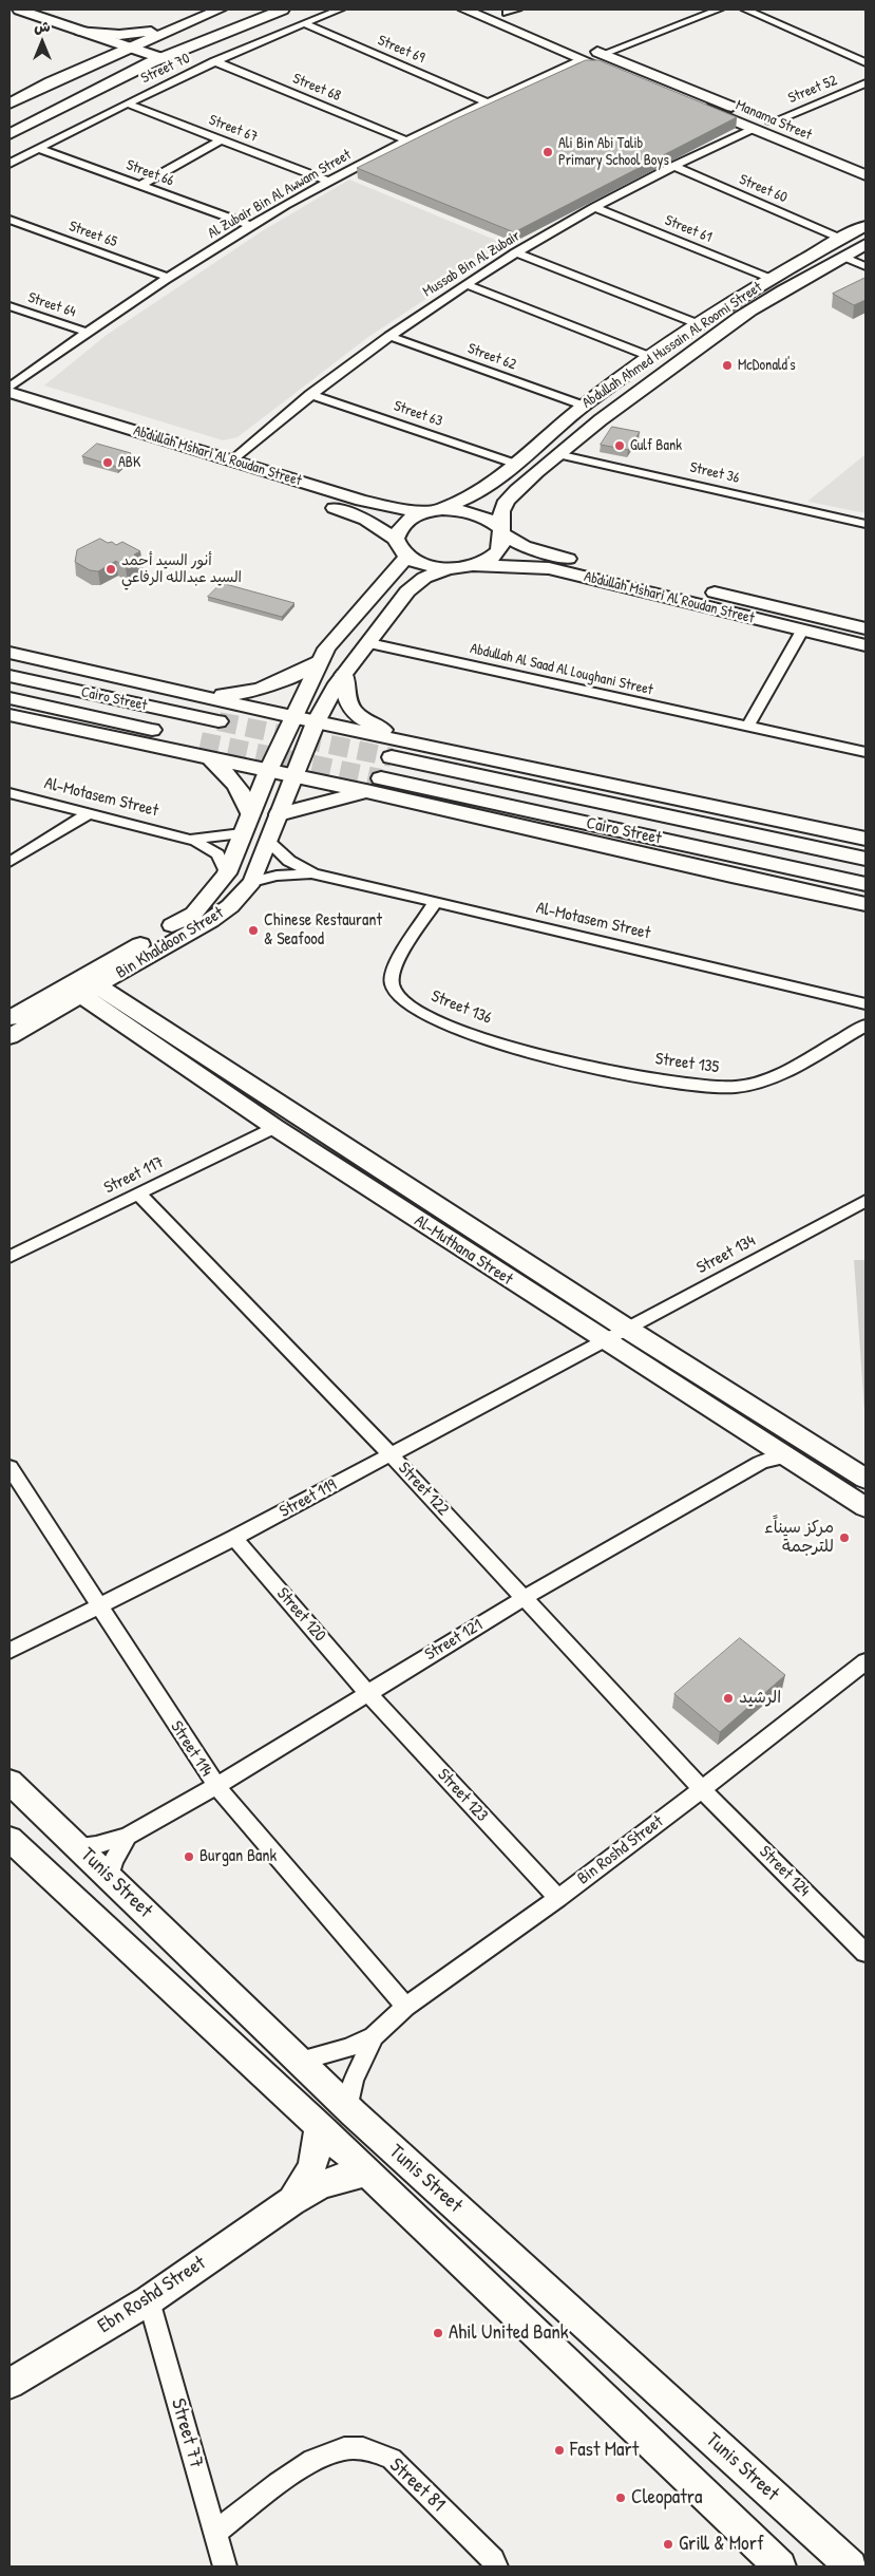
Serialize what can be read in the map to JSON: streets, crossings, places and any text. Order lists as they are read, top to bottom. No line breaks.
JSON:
{"streets":{"main road":["Cairo Street"],"street":["Street 69","Street 70","Street 68","Street 52","Manama Street","Street 67","Street 66","Street 60","Al Zubair Bin Al Awwam Street","Street 61","Street 65","Mussab Bin Al Zubair","Street 64","Abdullah Ahmed Hussain Al Roomi Street","Street 62","Street 63","Abdullah Mshari Al Roudan Street","Street 36","Abdullah Al Saad Al Loughani Street","Al-Motasem Street","Bin Khaldoon Street","Street 136","Street 135","Street 117","Al-Muthana Street","Street 134","Street 122","Street 119","Street 120","Street 121","Street 114","Street 123","Bin Roshd Street","Street 124","Tunis Street","Ebn Roshd Street","Street 77","Street 81"]},"crossings":[["Street 69","Street 70"],["Street 69","Al Zubair Bin Al Awwam Street"],["Street 70","Street 68"],["Street 70","Street 67"],["Street 70","Street 66"],["Street 68","Al Zubair Bin Al Awwam Street"],["Street 52","Manama Street"],["Manama Street","Al Zubair Bin Al Awwam Street"],["Manama Street","Mussab Bin Al Zubair"],["Street 67","Al Zubair Bin Al Awwam Street"],["Street 66","Al Zubair Bin Al Awwam Street"],["Street 60","Mussab Bin Al Zubair"],["Street 60","Abdullah Ahmed Hussain Al Roomi Street"],["Al Zubair Bin Al Awwam Street","Street 65"],["Al Zubair Bin Al Awwam Street","Street 64"],["Street 61","Mussab Bin Al Zubair"],["Street 61","Abdullah Ahmed Hussain Al Roomi Street"],["Mussab Bin Al Zubair","Street 62"],["Mussab Bin Al Zubair","Street 63"],["Mussab Bin Al Zubair","Abdullah Mshari Al Roudan Street"],["Abdullah Ahmed Hussain Al Roomi Street","Street 62"],["Abdullah Ahmed Hussain Al Roomi Street","Street 63"],["Abdullah Ahmed Hussain Al Roomi Street","Abdullah Mshari Al Roudan Street"],["Abdullah Ahmed Hussain Al Roomi Street","Street 36"],["Al-Motasem Street","Bin Khaldoon Street"],["Al-Motasem Street","Street 136"],["Bin Khaldoon Street","Al-Muthana Street"],["Street 136","Street 135"],["Street 117","Al-Muthana Street"],["Street 117","Street 122"],["Al-Muthana Street","Street 134"],["Al-Muthana Street","Street 119"],["Al-Muthana Street","Street 121"],["Street 134","Street 119"],["Street 122","Street 119"],["Street 122","Street 121"],["Street 122","Bin Roshd Street"],["Street 122","Street 124"],["Street 119","Street 120"],["Street 119","Street 114"],["Street 120","Street 121"],["Street 120","Street 123"],["Street 121","Street 114"],["Street 121","Street 123"],["Street 121","Tunis Street"],["Street 114","Bin Roshd Street"],["Street 123","Bin Roshd Street"],["Bin Roshd Street","Street 124"],["Bin Roshd Street","Tunis Street"],["Tunis Street","Ebn Roshd Street"],["Ebn Roshd Street","Street 77"],["Street 77","Street 81"]],"places":["Ali Bin Abi Talib Primary School Boys","McDonald's","Gulf Bank","ABK","أنور السيد أحمد السيد عبدالله الرفاعي","Chinese Restaurant & Seafood","مركز سيناًء للترجمة","الرشيد","Burgan Bank","Ahil United Bank","Fast Mart","Cleopatra","Grill & Morf"],"north":"top"}
